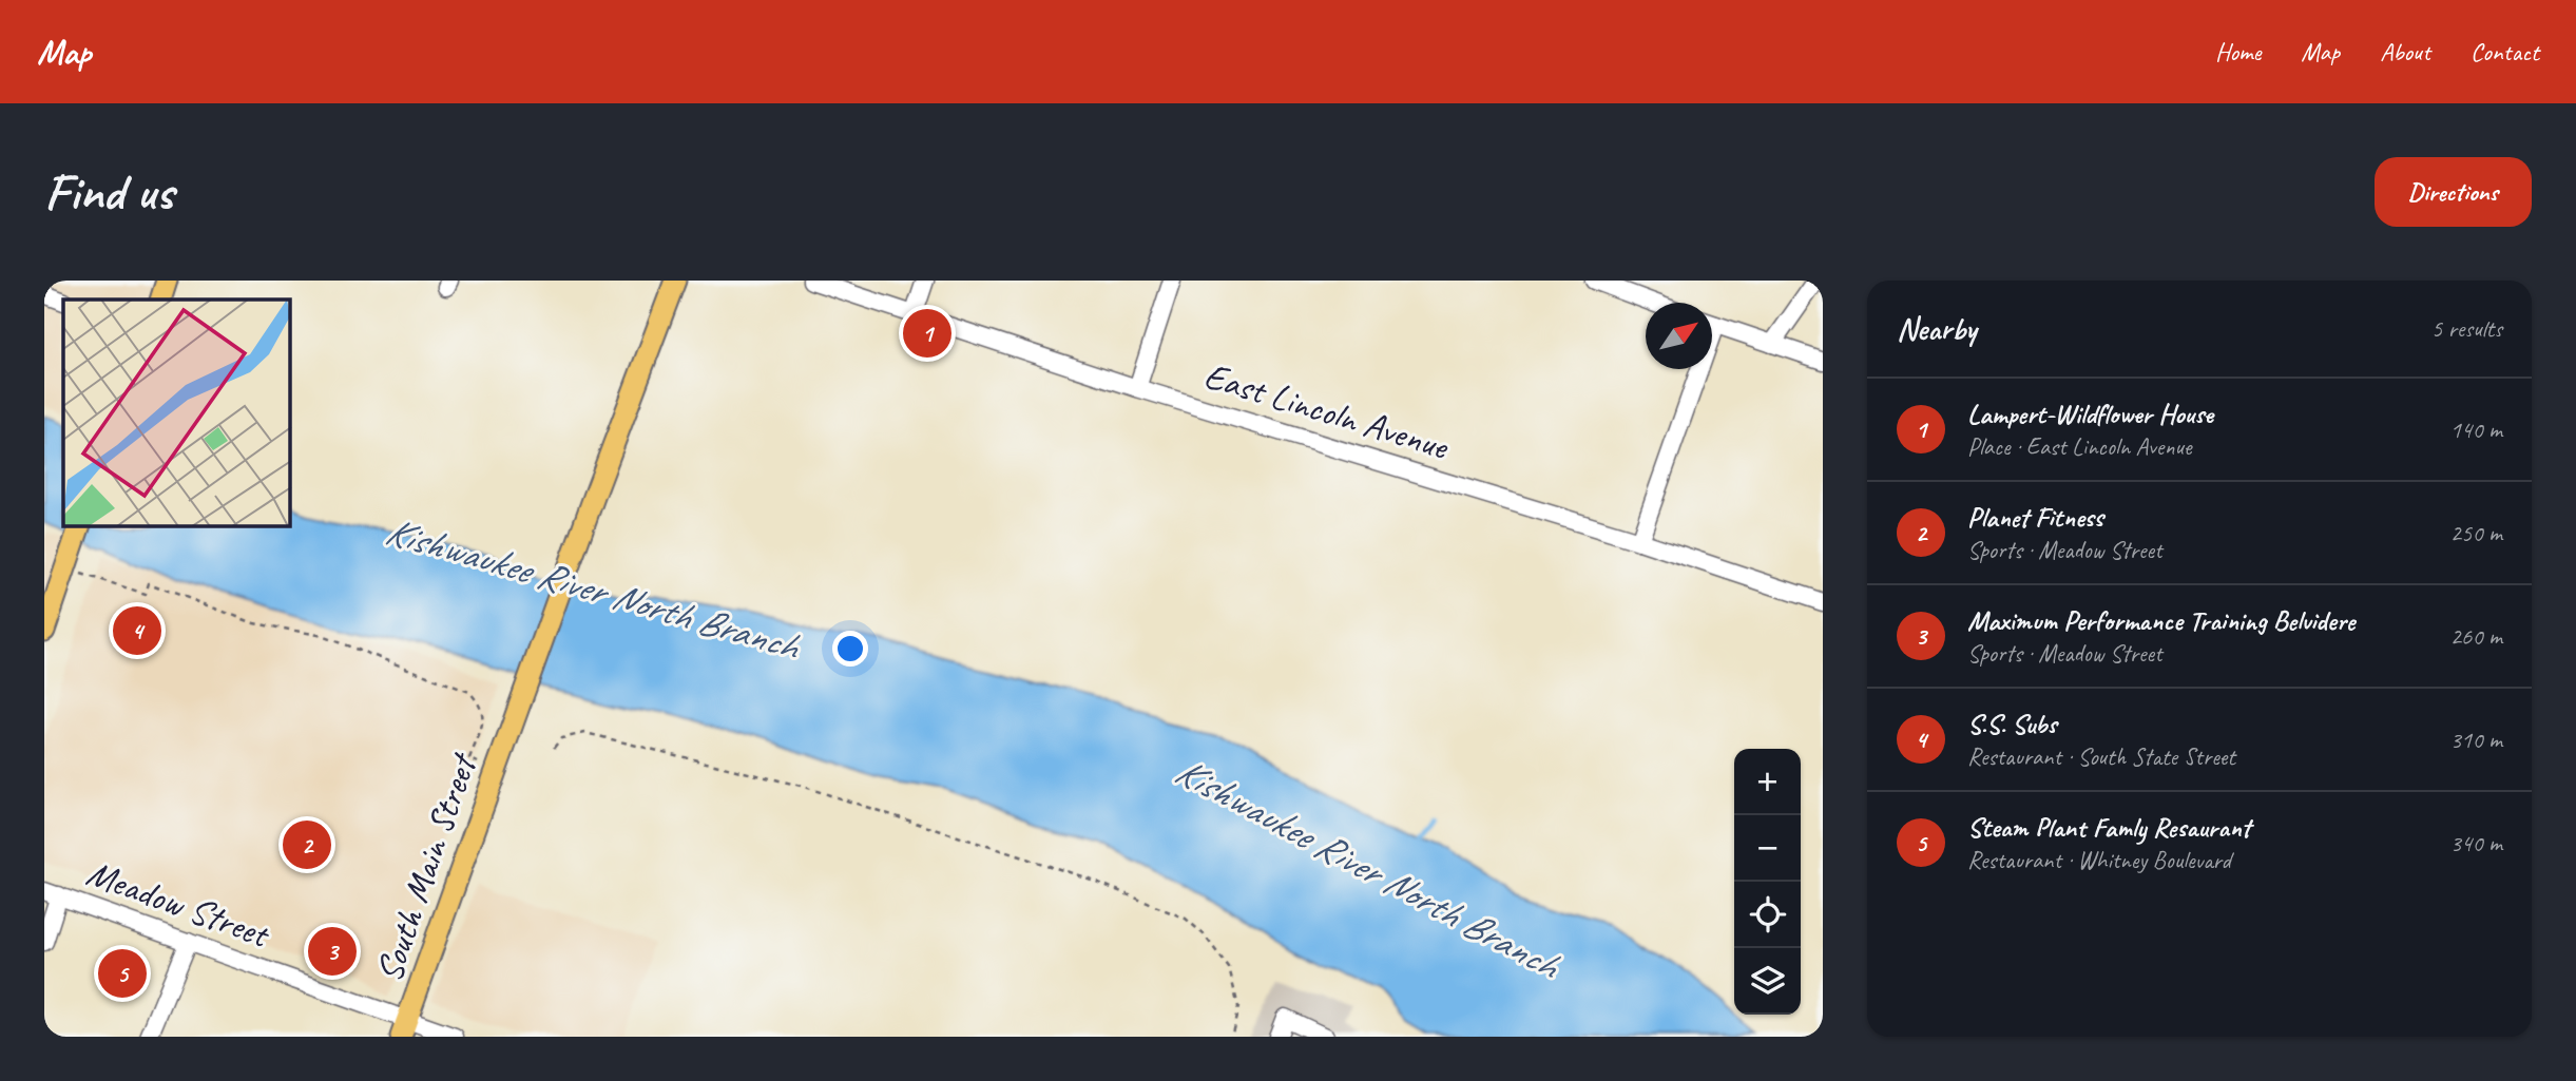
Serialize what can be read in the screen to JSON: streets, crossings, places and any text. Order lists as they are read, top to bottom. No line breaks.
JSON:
{"streets":{"main road":["South Main Street"],"street":["East Lincoln Avenue","Meadow Street"]},"crossings":[["South Main Street","Meadow Street"]],"water":["Kishwaukee River North Branch"],"north":"top right","page":{"header":"Map","nav":["Home","Map","About","Contact"],"buttons":"Directions","title":"Find us","heading":["Nearby","5 results"],"pins":["1","4","2","3","5"],"list":[{"mark":"1","name":"Lampert-Wildflower House","note":"Place · East Lincoln Avenue","value":"140 m"},{"mark":"2","name":"Planet Fitness","note":"Sports · Meadow Street","value":"250 m"},{"mark":"3","name":"Maximum Performance Training Belvidere","note":"Sports · Meadow Street","value":"260 m"},{"mark":"4","name":"S.S. Subs","note":"Restaurant · South State Street","value":"310 m"},{"mark":"5","name":"Steam Plant Famly Resaurant","note":"Restaurant · Whitney Boulevard","value":"340 m"}],"map_buttons":["+","−"]}}
